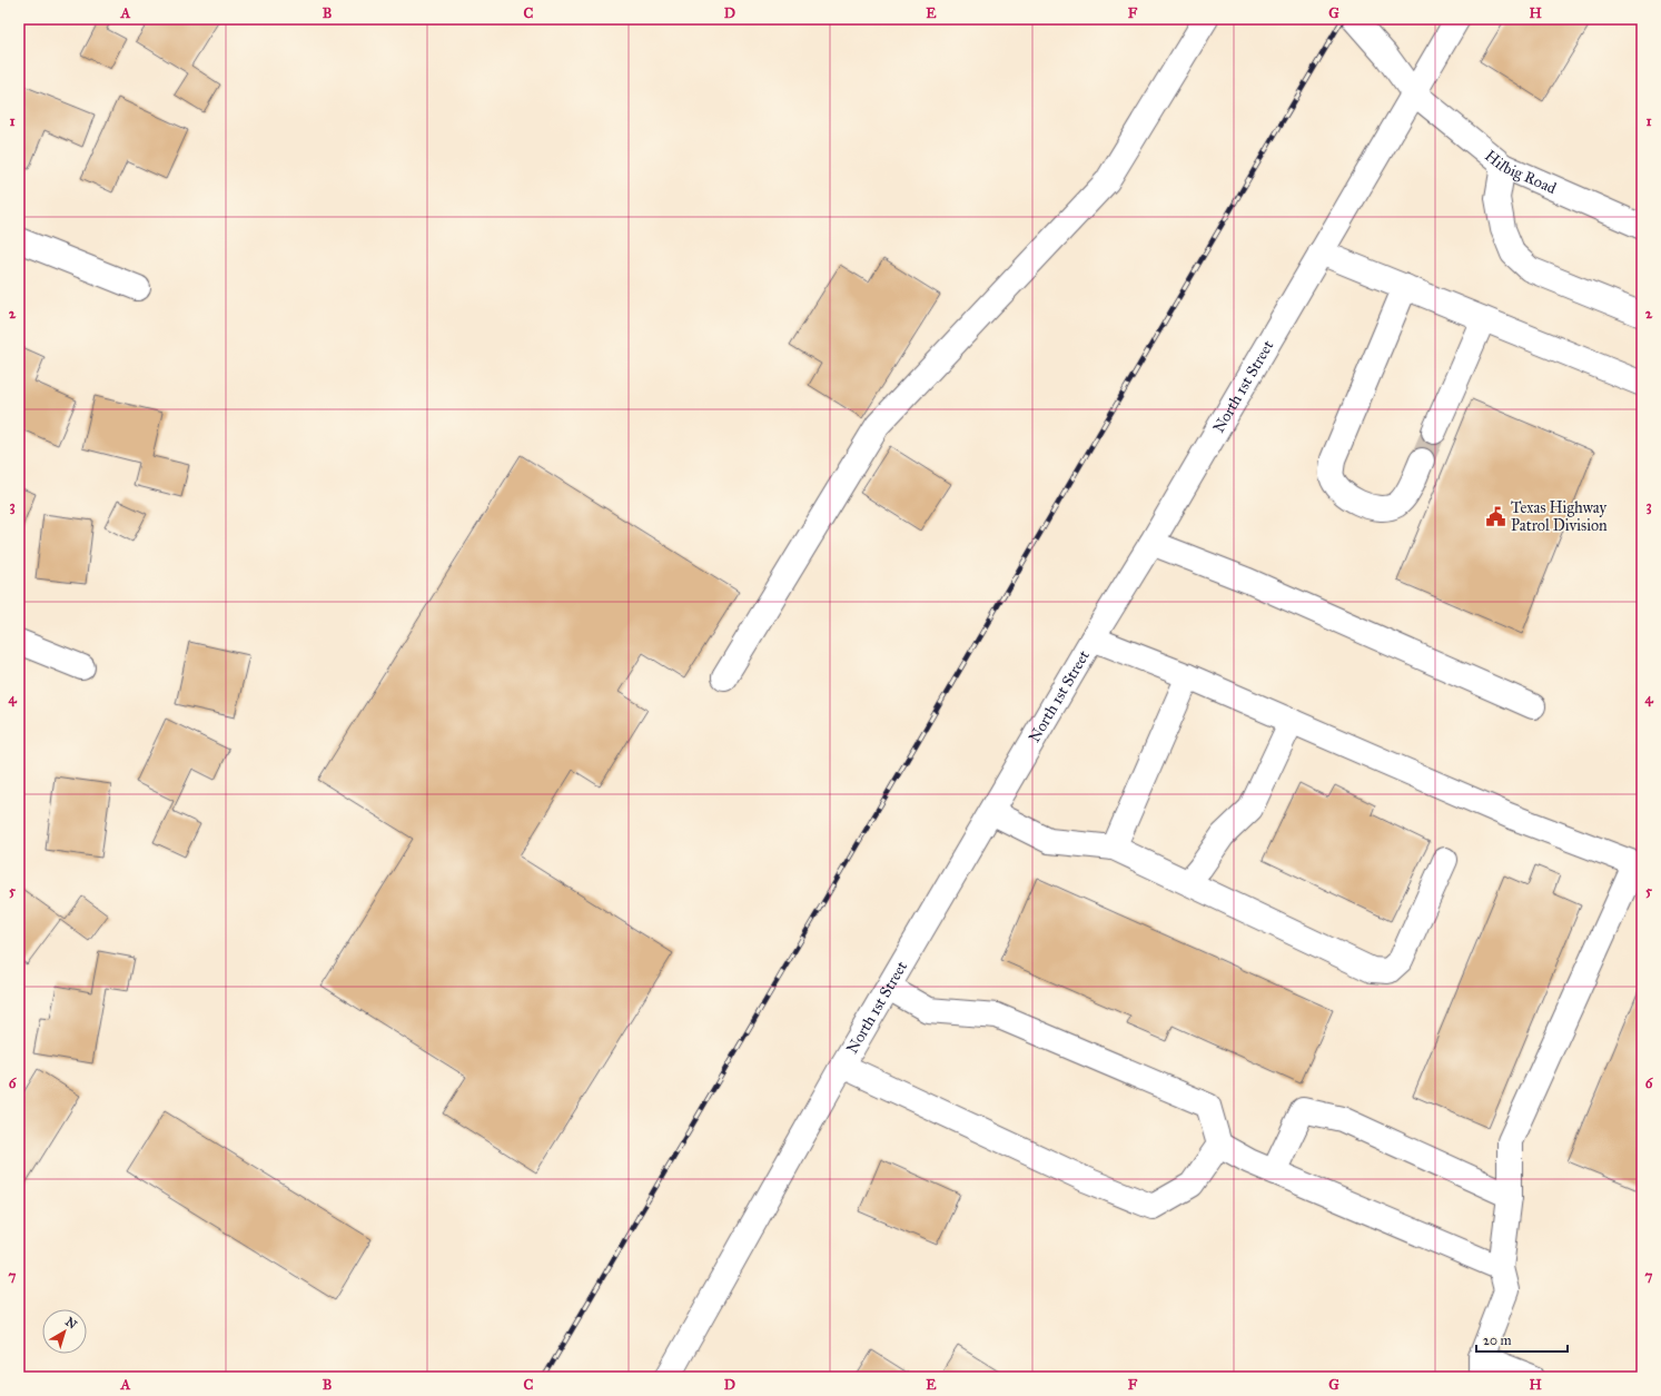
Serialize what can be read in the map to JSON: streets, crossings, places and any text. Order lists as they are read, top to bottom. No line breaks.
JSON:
{"streets":{"street":["Hilbig Road","North 1st Street"]},"crossings":[["Hilbig Road","North 1st Street"]],"places":{"public building":["Texas Highway Patrol Division"]},"scale_bar":"20 m","north":"top right","grid":{"columns":["A","B","C","D","E","F","G","H"],"rows":["1","2","3","4","5","6","7"]}}
